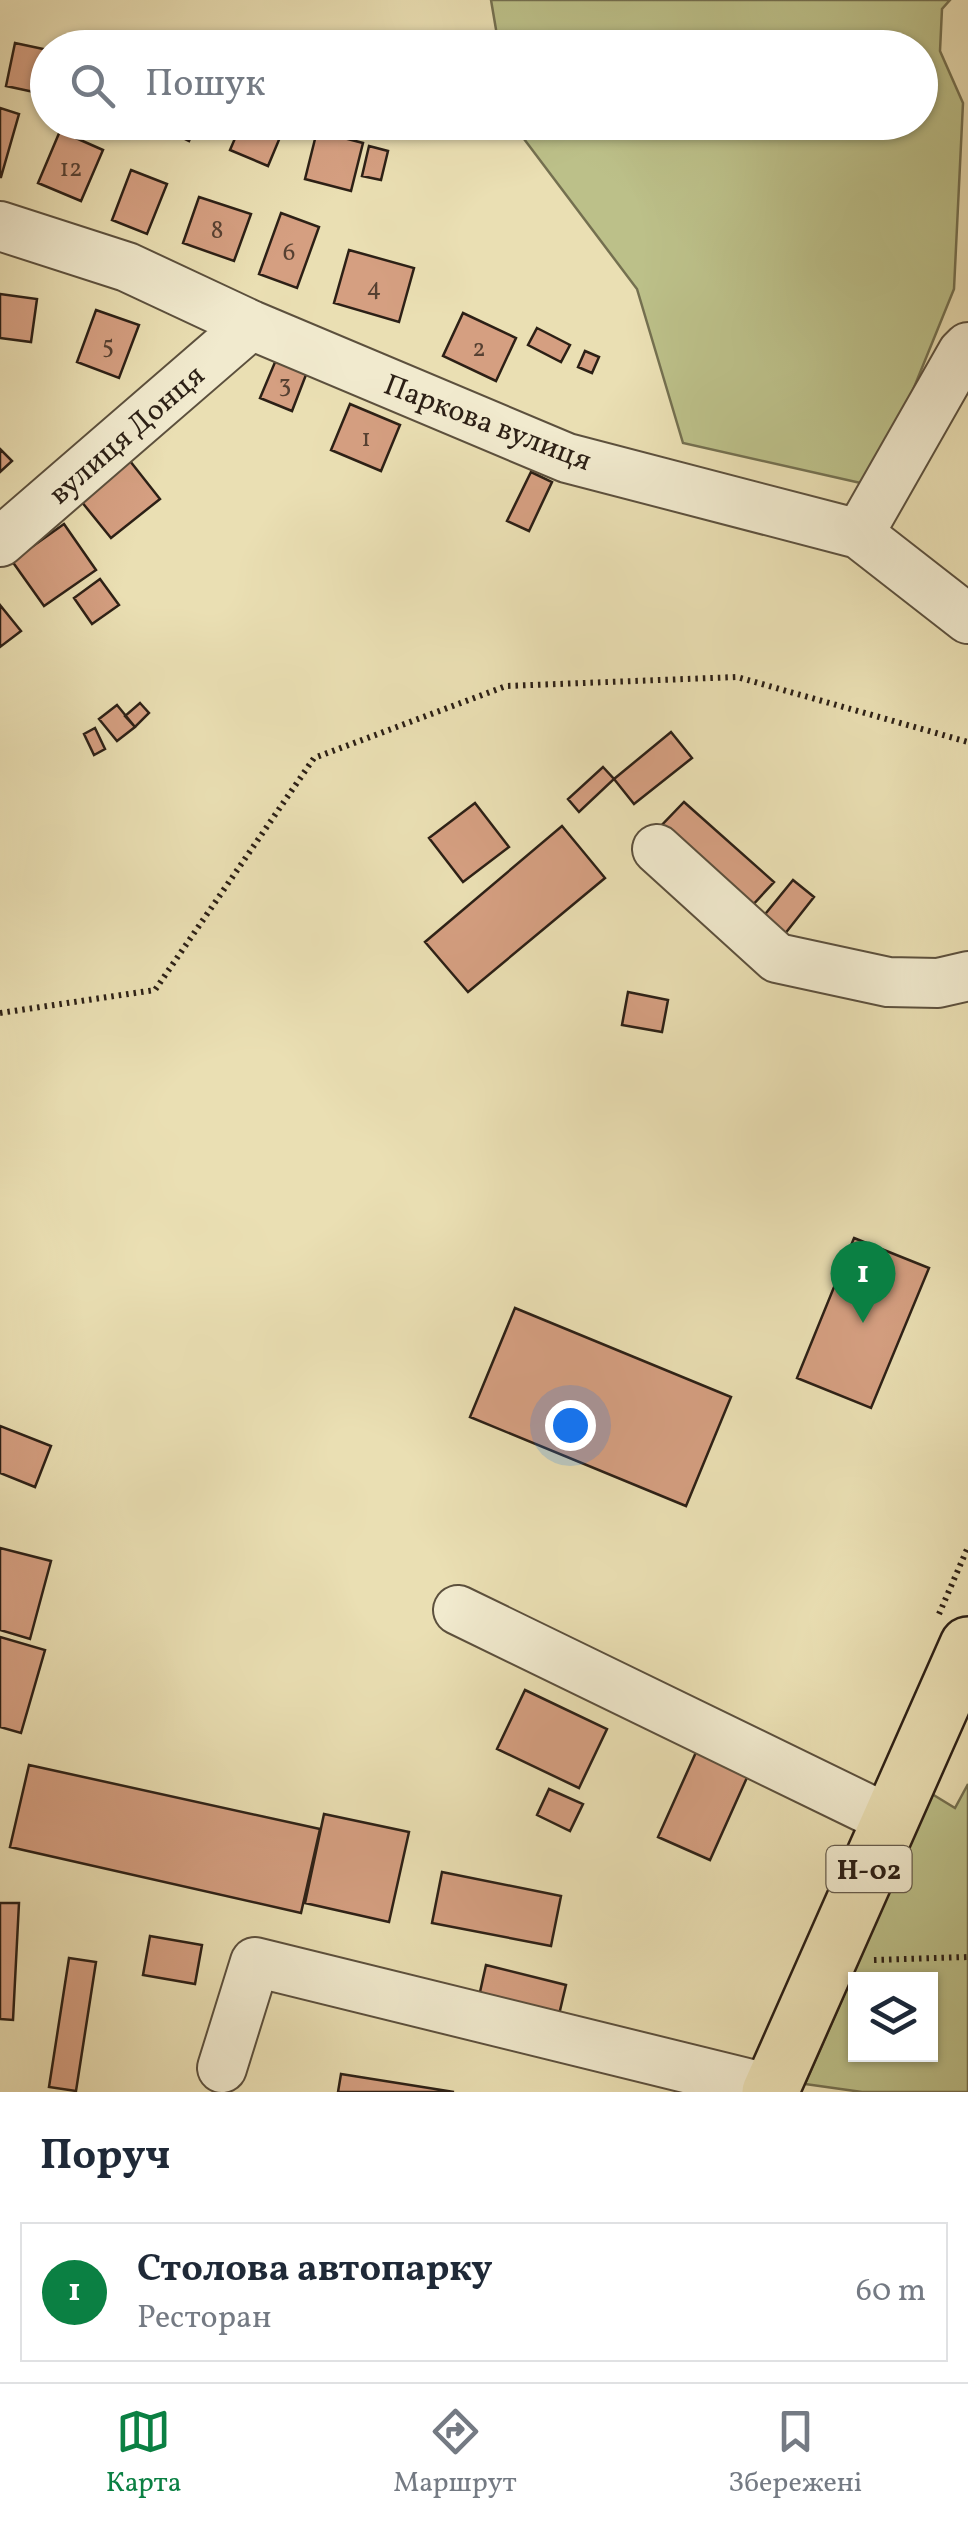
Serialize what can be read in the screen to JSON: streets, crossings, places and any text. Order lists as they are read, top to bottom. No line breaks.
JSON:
{"streets":{"main road":["Н-02"],"street":["Паркова вулиця","вулиця Донця"]},"crossings":[["Паркова вулиця","вулиця Донця"]],"house_numbers":["12","8","6","4","5","2","3","1"],"page":{"search":"Пошук","pins":"1","heading":"Поруч","list":[{"mark":"1","name":"Столова автопарку","note":"Ресторан","value":"60 m"}],"nav":["Карта","Маршрут","Збережені"]}}
